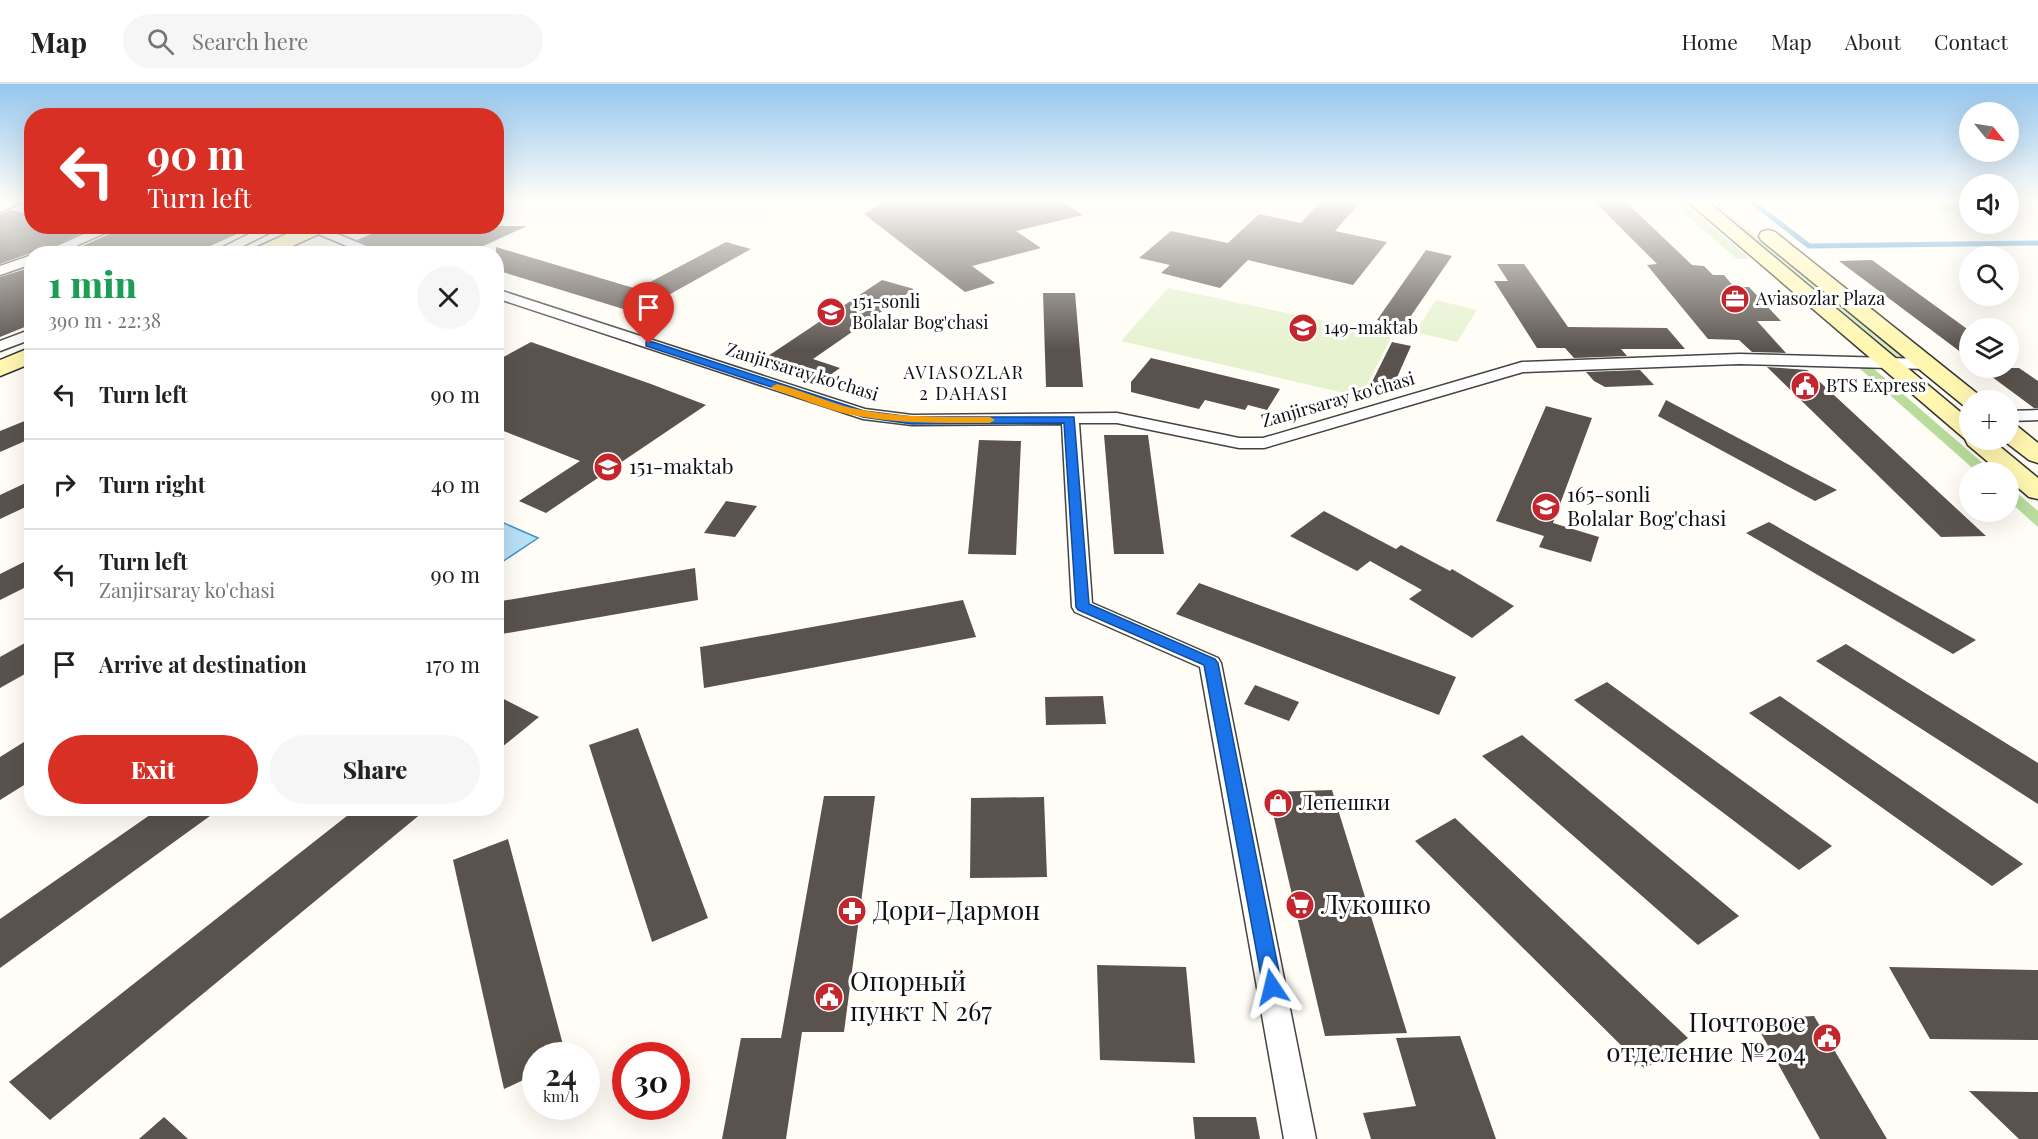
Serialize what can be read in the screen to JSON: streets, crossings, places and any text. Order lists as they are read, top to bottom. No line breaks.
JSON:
{"streets":{"street":["Zanjirsaray ko'chasi"]},"districts":["AVIASOZLAR 2 DAHASI"],"places":{"office":["Aviasozlar Plaza"],"school or university":["151-sonli Bolalar Bog'chasi","149-maktab","151-maktab","165-sonli Bolalar Bog'chasi"],"public building":["BTS Express","Опорный пункт N 267","Почтовое отделение №204"],"shop":["Лепешки"],"supermarket":["Лукошко"],"pharmacy":["Дори-Дармон"]},"north":"bottom right","page":{"header":"Map","search":"Search here","nav":["Home","Map","About","Contact"],"map_buttons":["+","−"],"turn":["90 m","Turn left"],"heading":["1 min","390 m · 22:38"],"list":[{"name":"Turn left","value":"90 m"},{"name":"Turn right","value":"40 m"},{"name":"Turn left","note":"Zanjirsaray ko'chasi","value":"90 m"},{"name":"Arrive at destination","value":"170 m"}],"buttons":["Exit","Share"],"speed":"24 km/h","limit":"30"}}
